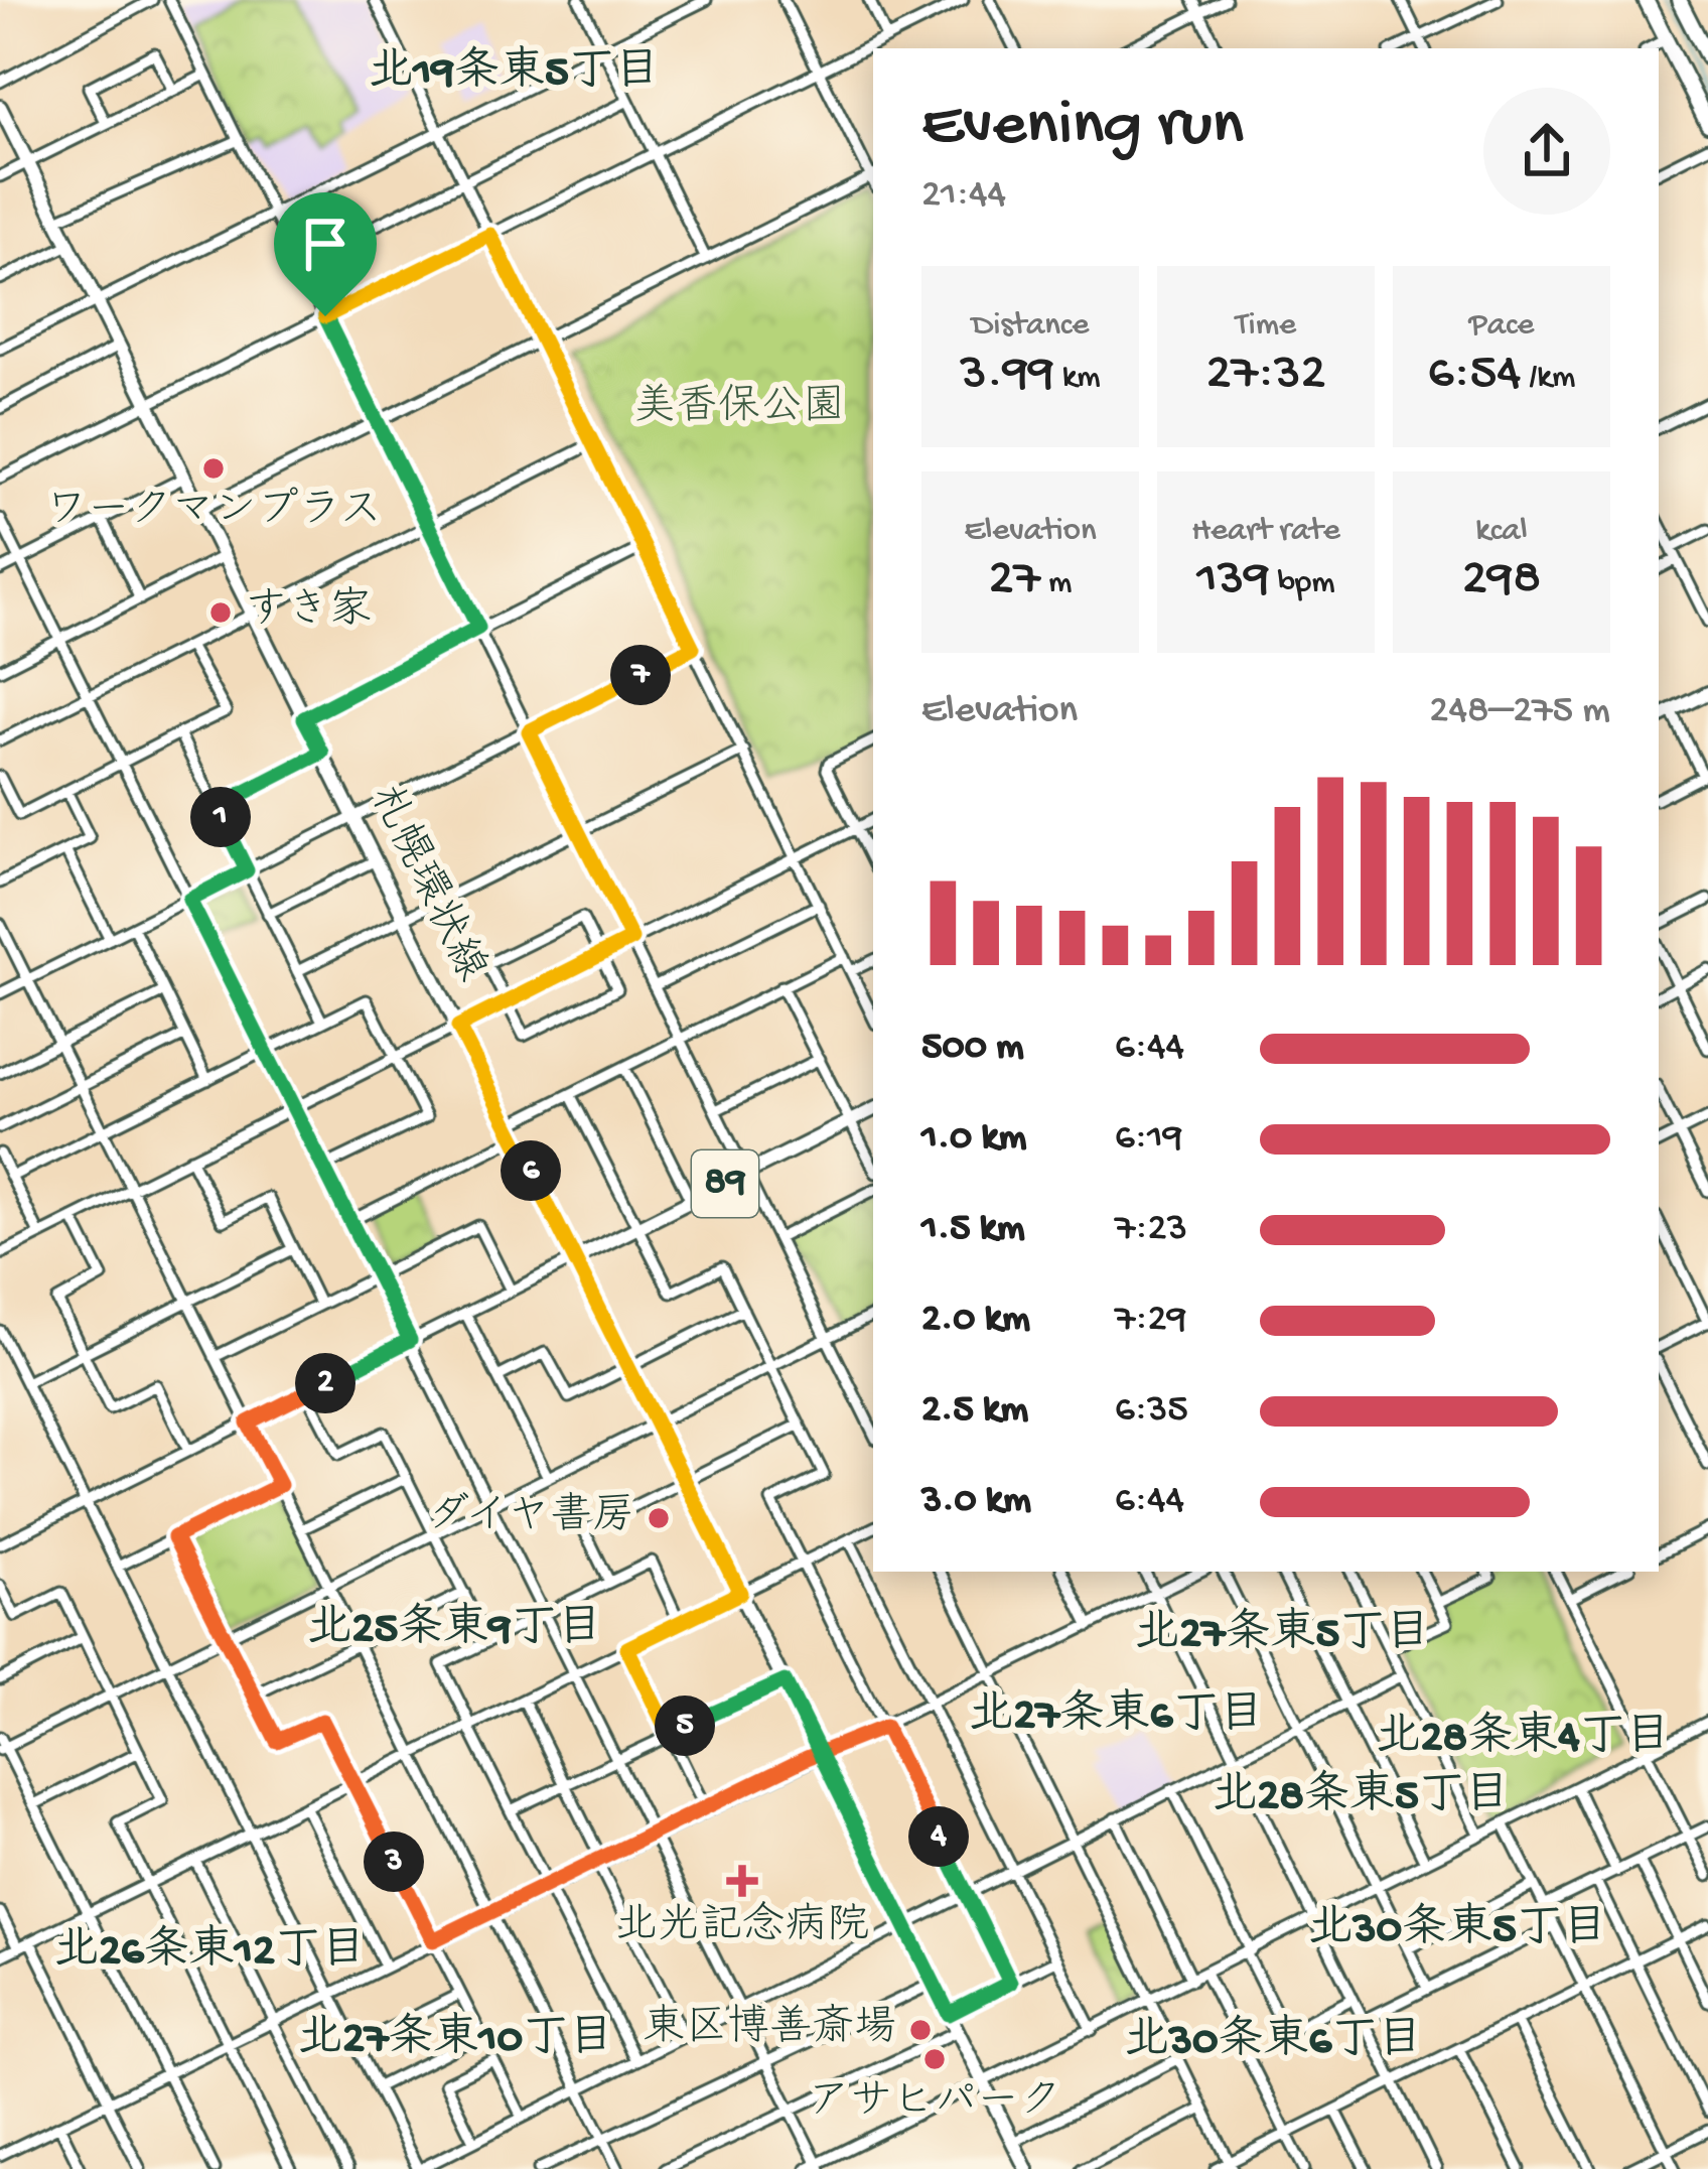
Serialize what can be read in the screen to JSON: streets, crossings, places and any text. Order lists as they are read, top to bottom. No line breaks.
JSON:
{"streets":{"main road":["札幌環状線","89"]},"crossings":[["札幌環状線","89"]],"districts":["北19条東5丁目","北25条東9丁目","北27条東5丁目","北27条東6丁目","北28条東4丁目","北28条東5丁目","北30条東5丁目","北26条東12丁目","北27条東10丁目","北30条東6丁目"],"parks":["美香保公園"],"places":{"other":["ワークマンプラス","すき家","ダイヤ書房","東区博善斎場","アサヒパーク"],"health":["北光記念病院"]},"page":{"heading":["Evening run","21:44"],"stats":[["Distance","3.99 km"],["Time","27:32"],["Pace","6:54 /km"],["Elevation","27 m"],["Heart rate","139 bpm"],["kcal","298"]],"pins":["7","1","6","2","5","4","3"],"chart":["Elevation","248–275 m"],"list":[{"name":"500 m","note":"6:44"},{"name":"1.0 km","note":"6:19"},{"name":"1.5 km","note":"7:23"},{"name":"2.0 km","note":"7:29"},{"name":"2.5 km","note":"6:35"},{"name":"3.0 km","note":"6:44"}]}}
